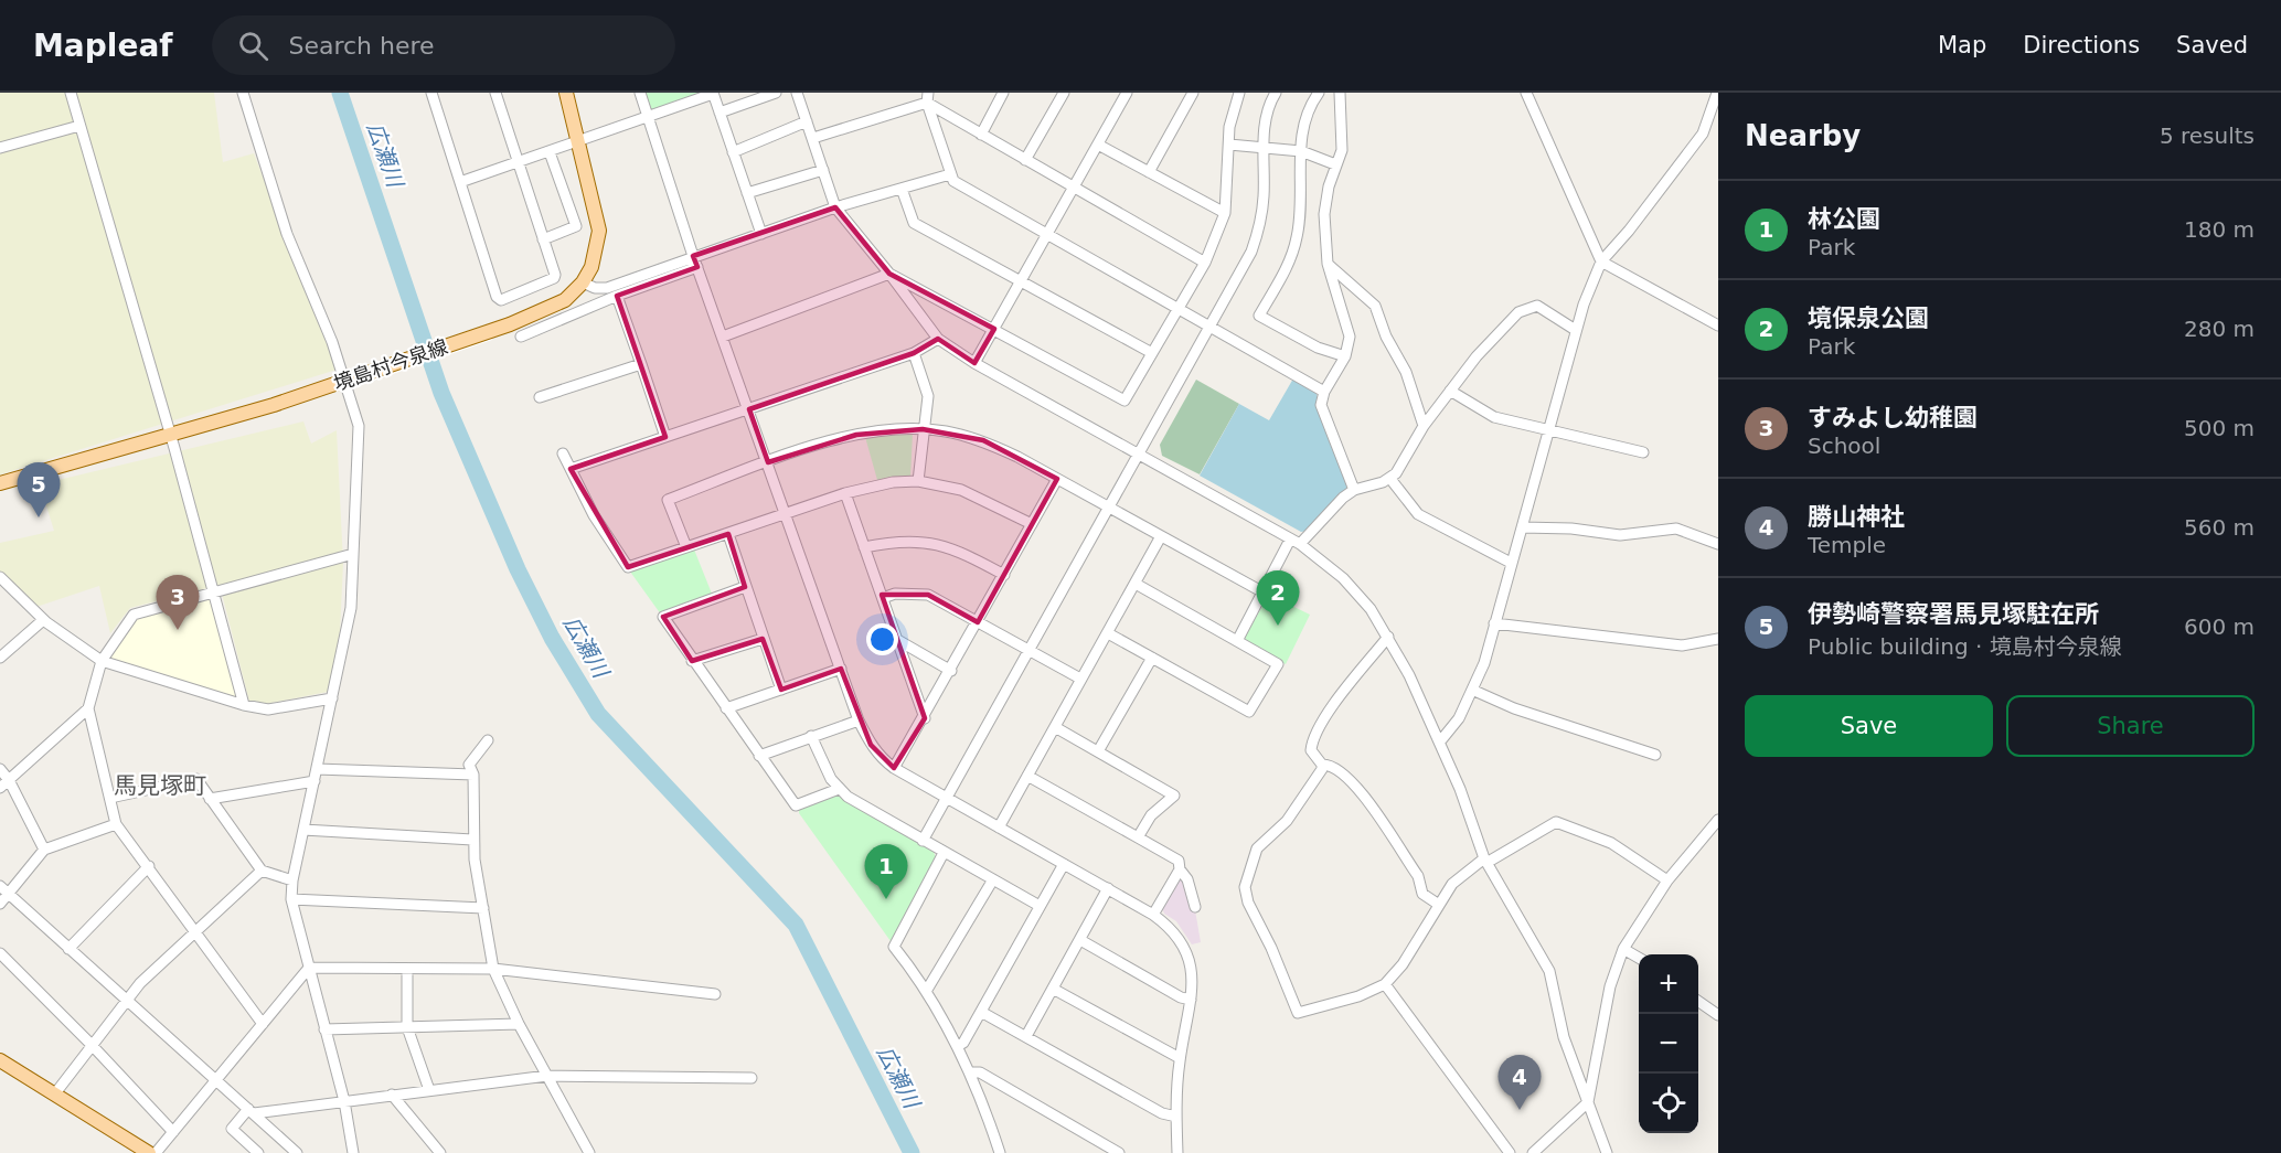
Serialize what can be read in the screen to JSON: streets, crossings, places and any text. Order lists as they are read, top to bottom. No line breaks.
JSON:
{"streets":{"main road":["境島村今泉線"]},"districts":["馬見塚町"],"water":["広瀬川"],"page":{"header":"Mapleaf","search":"Search here","nav":["Map","Directions","Saved"],"heading":["Nearby","5 results"],"list":[{"mark":"1","name":"林公園","note":"Park","value":"180 m"},{"mark":"2","name":"境保泉公園","note":"Park","value":"280 m"},{"mark":"3","name":"すみよし幼稚園","note":"School","value":"500 m"},{"mark":"4","name":"勝山神社","note":"Temple","value":"560 m"},{"mark":"5","name":"伊勢崎警察署馬見塚駐在所","note":"Public building · 境島村今泉線","value":"600 m"}],"pins":["5","2","3","1","4"],"buttons":["Save","Share"],"map_buttons":["+","−"]}}
